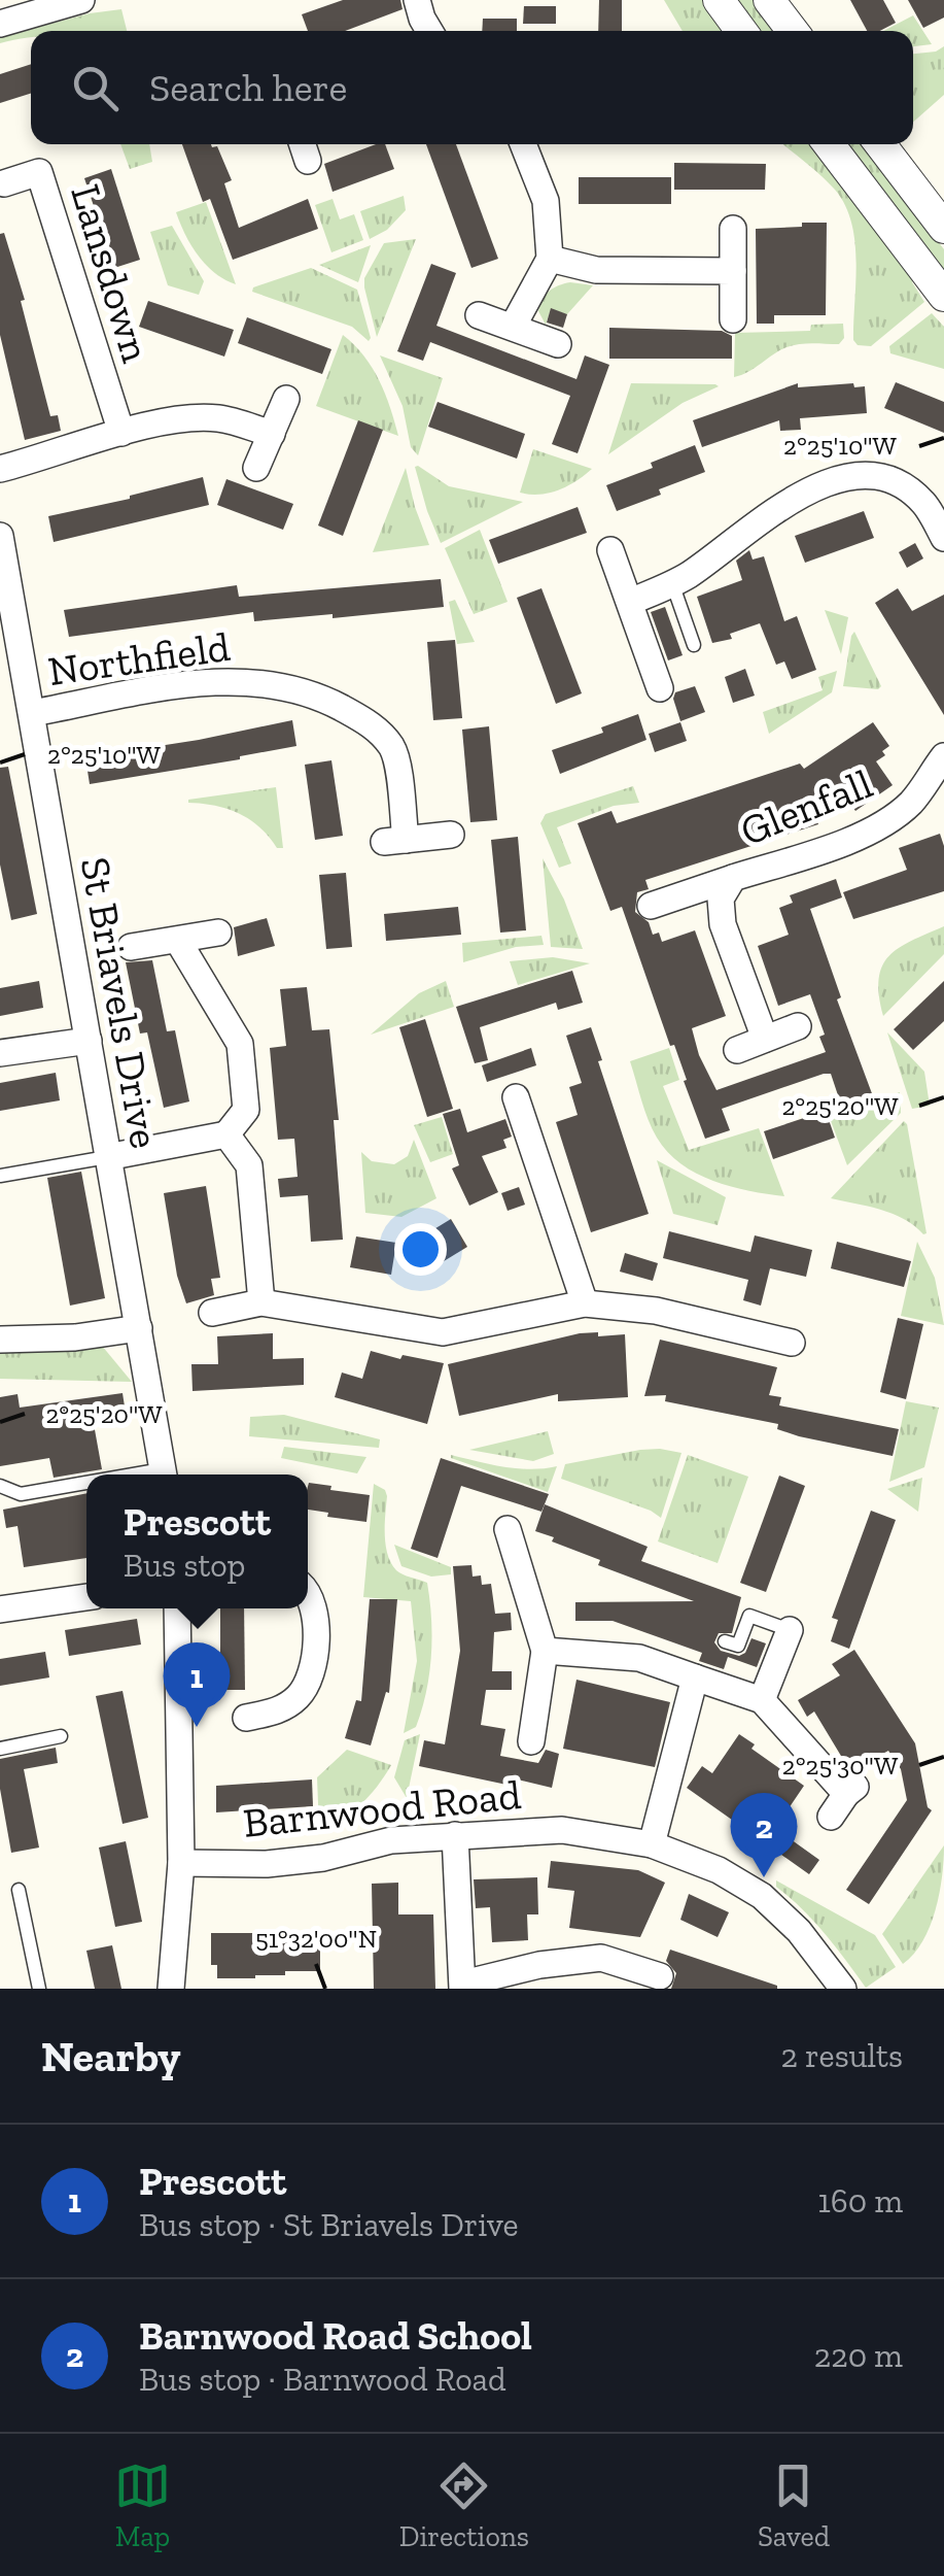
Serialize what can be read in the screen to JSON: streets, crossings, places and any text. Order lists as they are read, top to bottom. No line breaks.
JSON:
{"streets":{"street":["Lansdown","Northfield","Glenfall","St Briavels Drive","Barnwood Road"]},"crossings":[["Northfield","St Briavels Drive"]],"page":{"search":"Search here","popup":["Prescott","Bus stop"],"pins":["1","2"],"heading":["Nearby","2 results"],"list":[{"mark":"1","name":"Prescott","note":"Bus stop · St Briavels Drive","value":"160 m"},{"mark":"2","name":"Barnwood Road School","note":"Bus stop · Barnwood Road","value":"220 m"}],"nav":["Map","Directions","Saved"]},"coordinates":["2°25'10\"W","2°25'20\"W","2°25'30\"W","51°32'00\"N"]}
